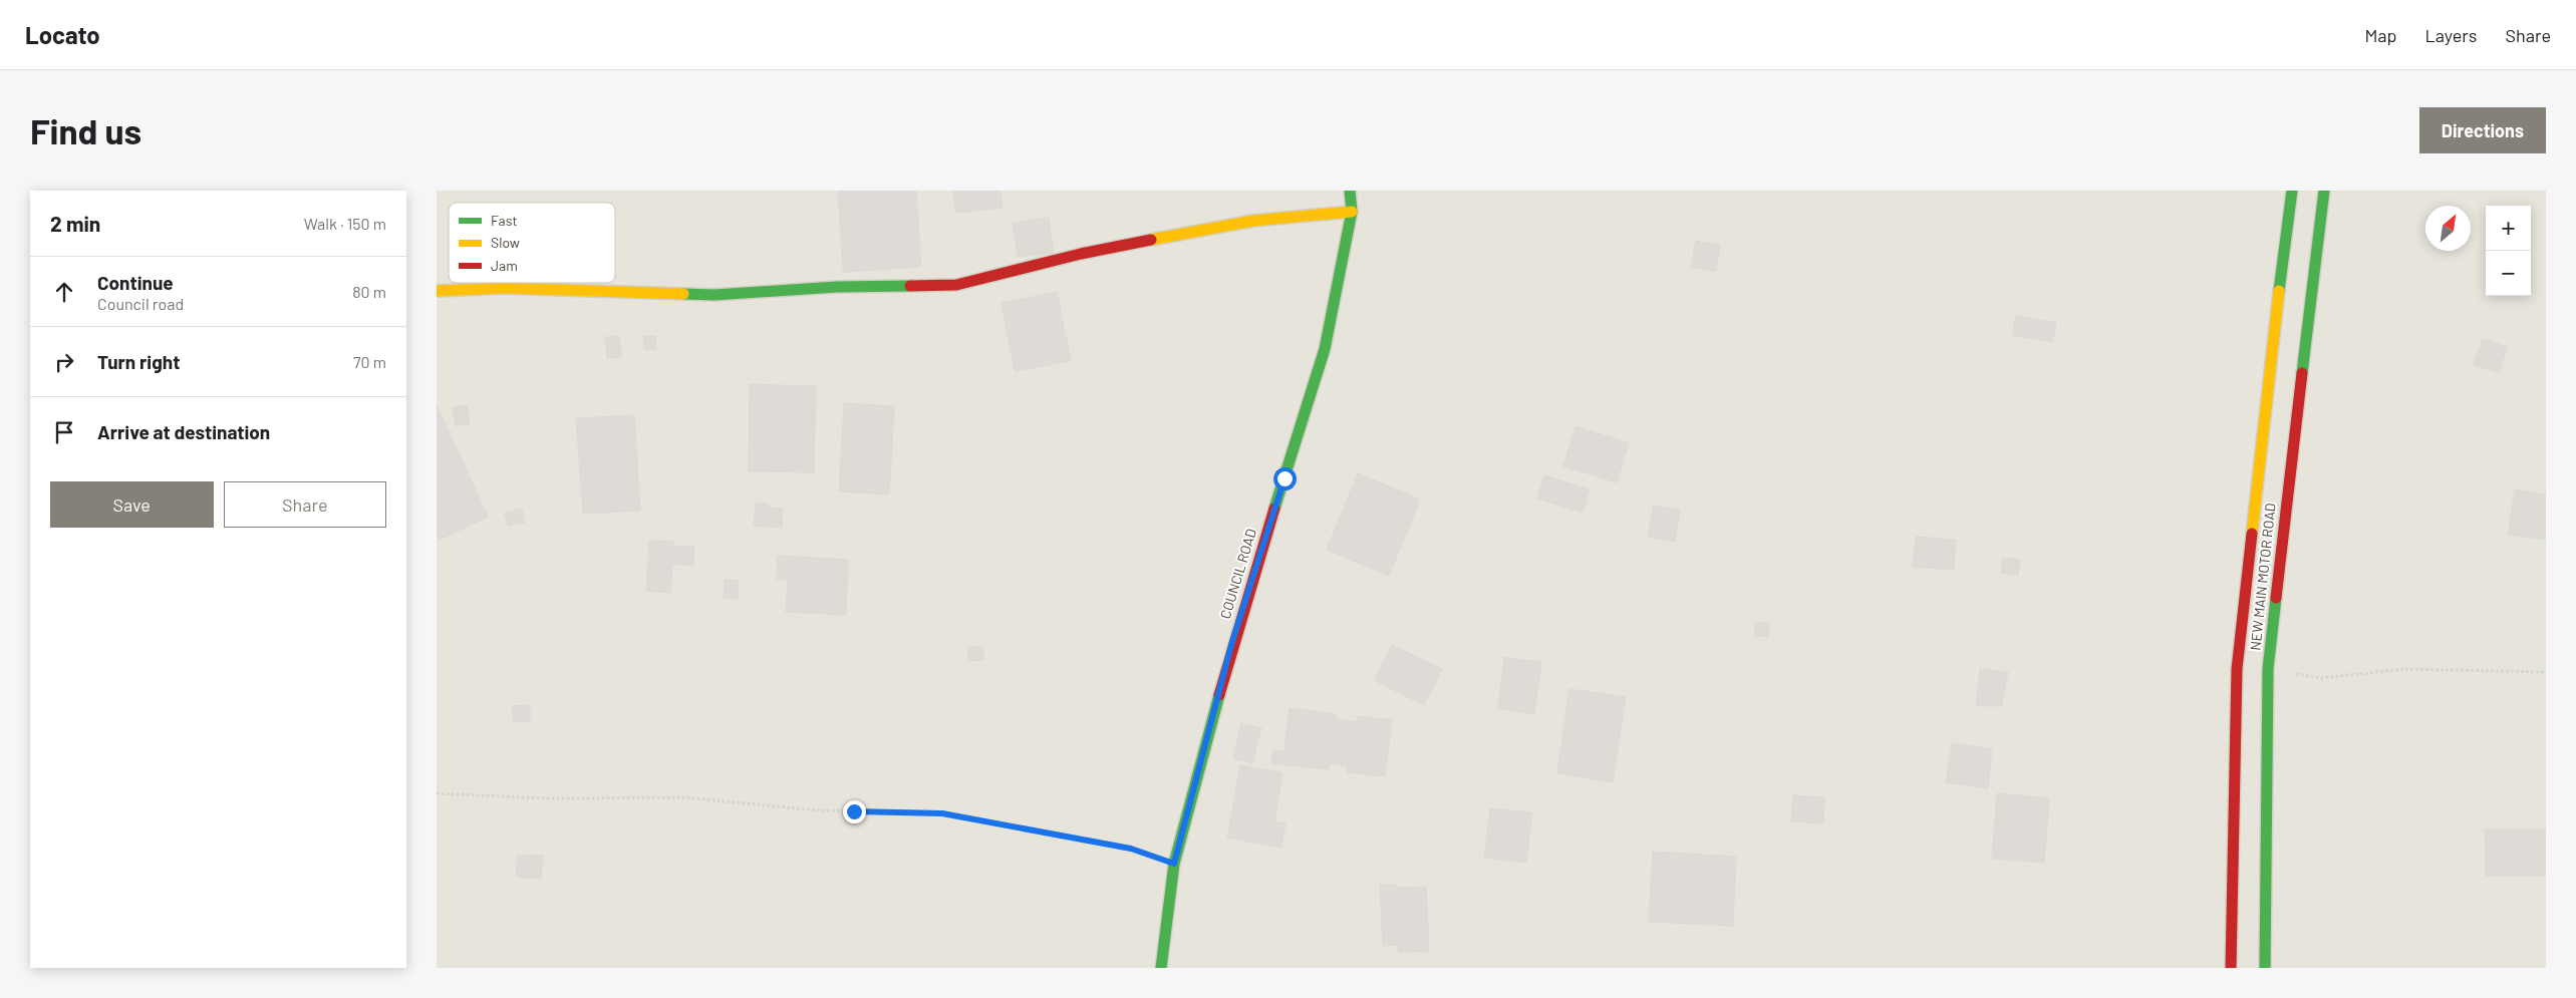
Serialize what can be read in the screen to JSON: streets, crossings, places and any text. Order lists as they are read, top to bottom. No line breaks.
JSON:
{"streets":{"main road":["COUNCIL ROAD","NEW MAIN MOTOR ROAD"]},"legend":["Fast","Slow","Jam"],"north":"top right","page":{"header":"Locato","nav":["Map","Layers","Share"],"buttons":["Directions",["Save","Share"]],"title":"Find us","heading":["2 min","Walk · 150 m"],"map_buttons":["+","−"],"list":[["Continue","Council road","80 m"],["Turn right","70 m"],"Arrive at destination"]}}
